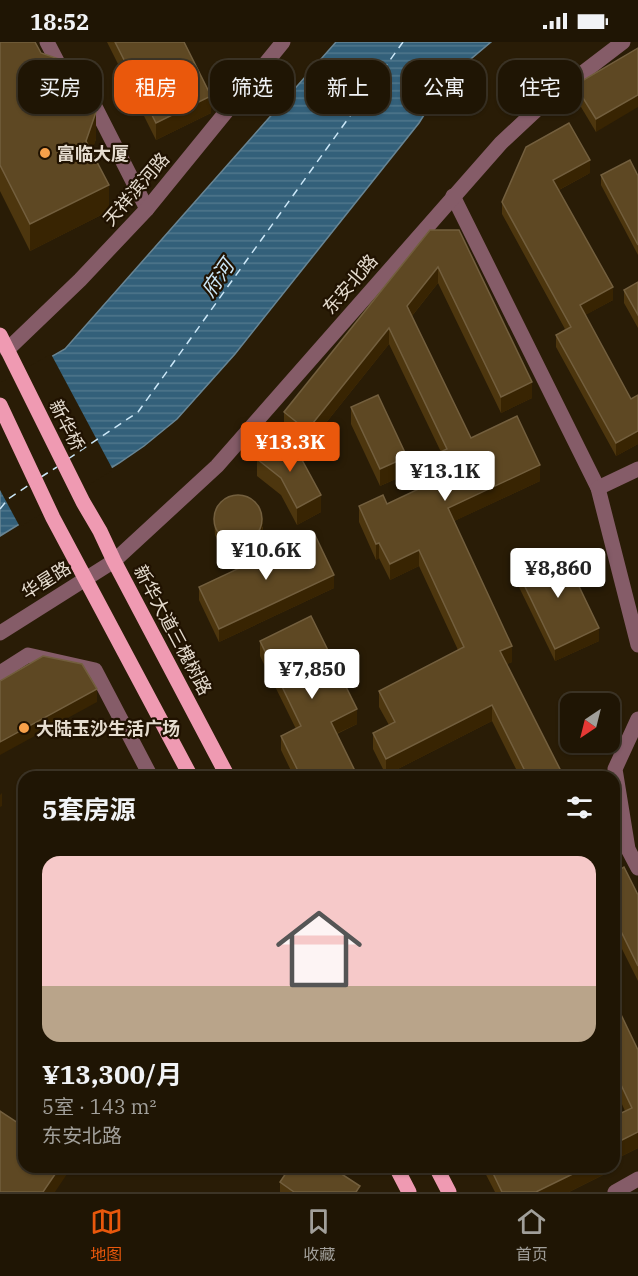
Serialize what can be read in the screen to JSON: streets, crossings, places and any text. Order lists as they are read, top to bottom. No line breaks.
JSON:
{"streets":{"main road":["新华桥","新华大道三槐树路"],"street":["天祥滨河路","东安北路","华星路"]},"crossings":[["天祥滨河路","新华桥"],["东安北路","华星路"],["东安北路","新华大道三槐树路"],["新华桥","新华大道三槐树路"],["华星路","新华大道三槐树路"]],"water":["府河"],"places":["富临大厦","大陆玉沙生活广场"],"north":"bottom left","page":{"status":"18:52","chip":["买房","租房","筛选","新上","公寓","住宅"],"price":["¥13.3K","¥13.1K","¥10.6K","¥8,860","¥7,850"],"heading":"5套房源","list":[{"name":"¥13,300/月","note":"5室 · 143 m² · 东安北路"}],"tabs":["地图","收藏","首页"]}}
